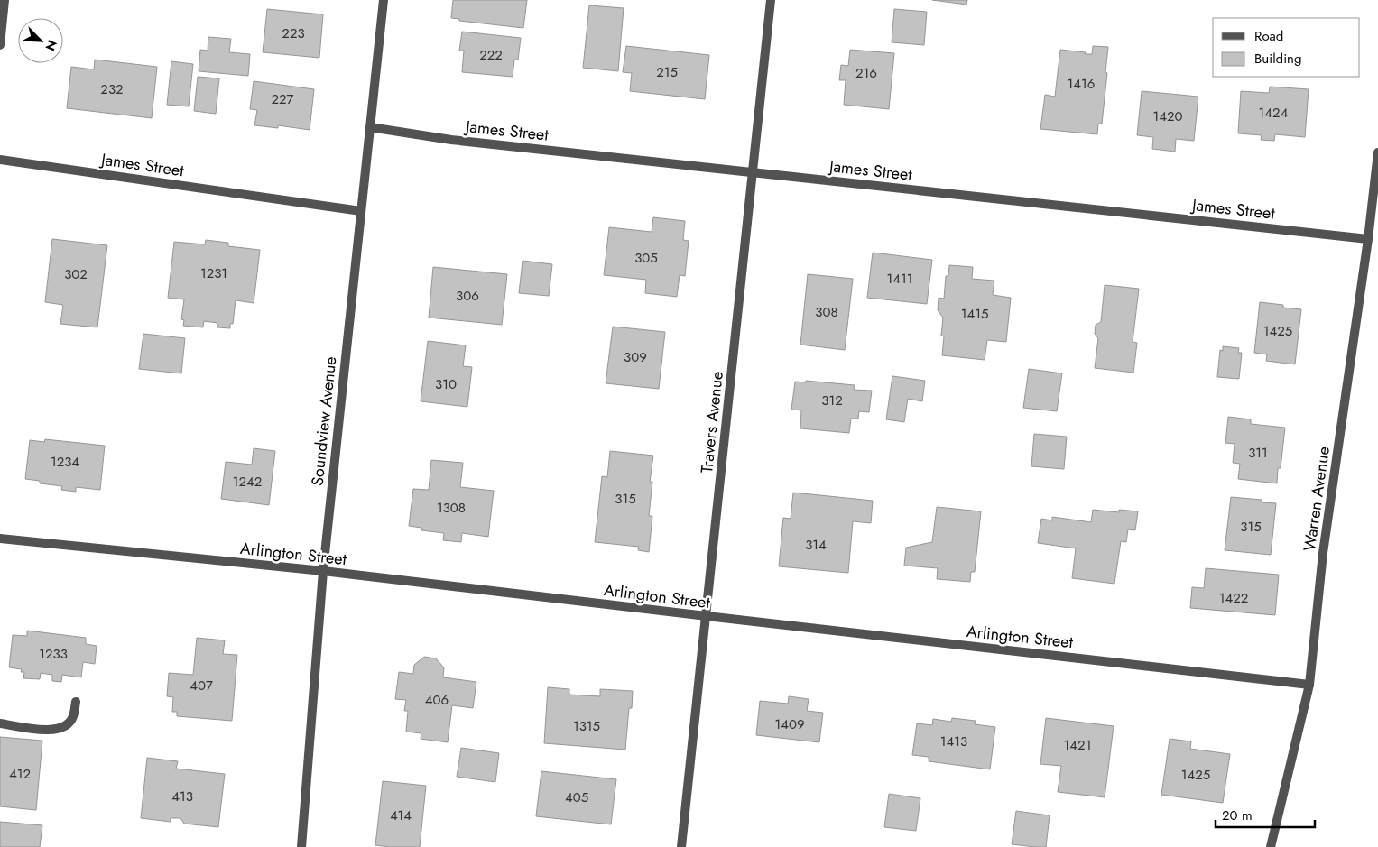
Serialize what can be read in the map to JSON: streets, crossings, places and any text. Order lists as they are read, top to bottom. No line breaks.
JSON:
{"streets":{"street":["James Street","Soundview Avenue","Travers Avenue","Warren Avenue","Arlington Street"]},"crossings":[["James Street","Soundview Avenue"],["James Street","Travers Avenue"],["James Street","Warren Avenue"],["Soundview Avenue","Arlington Street"],["Travers Avenue","Arlington Street"],["Warren Avenue","Arlington Street"]],"house_numbers":["223","222","215","216","1416","232","227","1424","1420","305","1231","302","1411","306","308","1415","1425","309","310","312","311","1234","1242","315","1308","315","314","1422","1233","407","406","1409","1315","1413","1421","412","1425","413","405","414"],"legend":["Road","Building"],"scale_bar":"20 m","north":"bottom right"}
